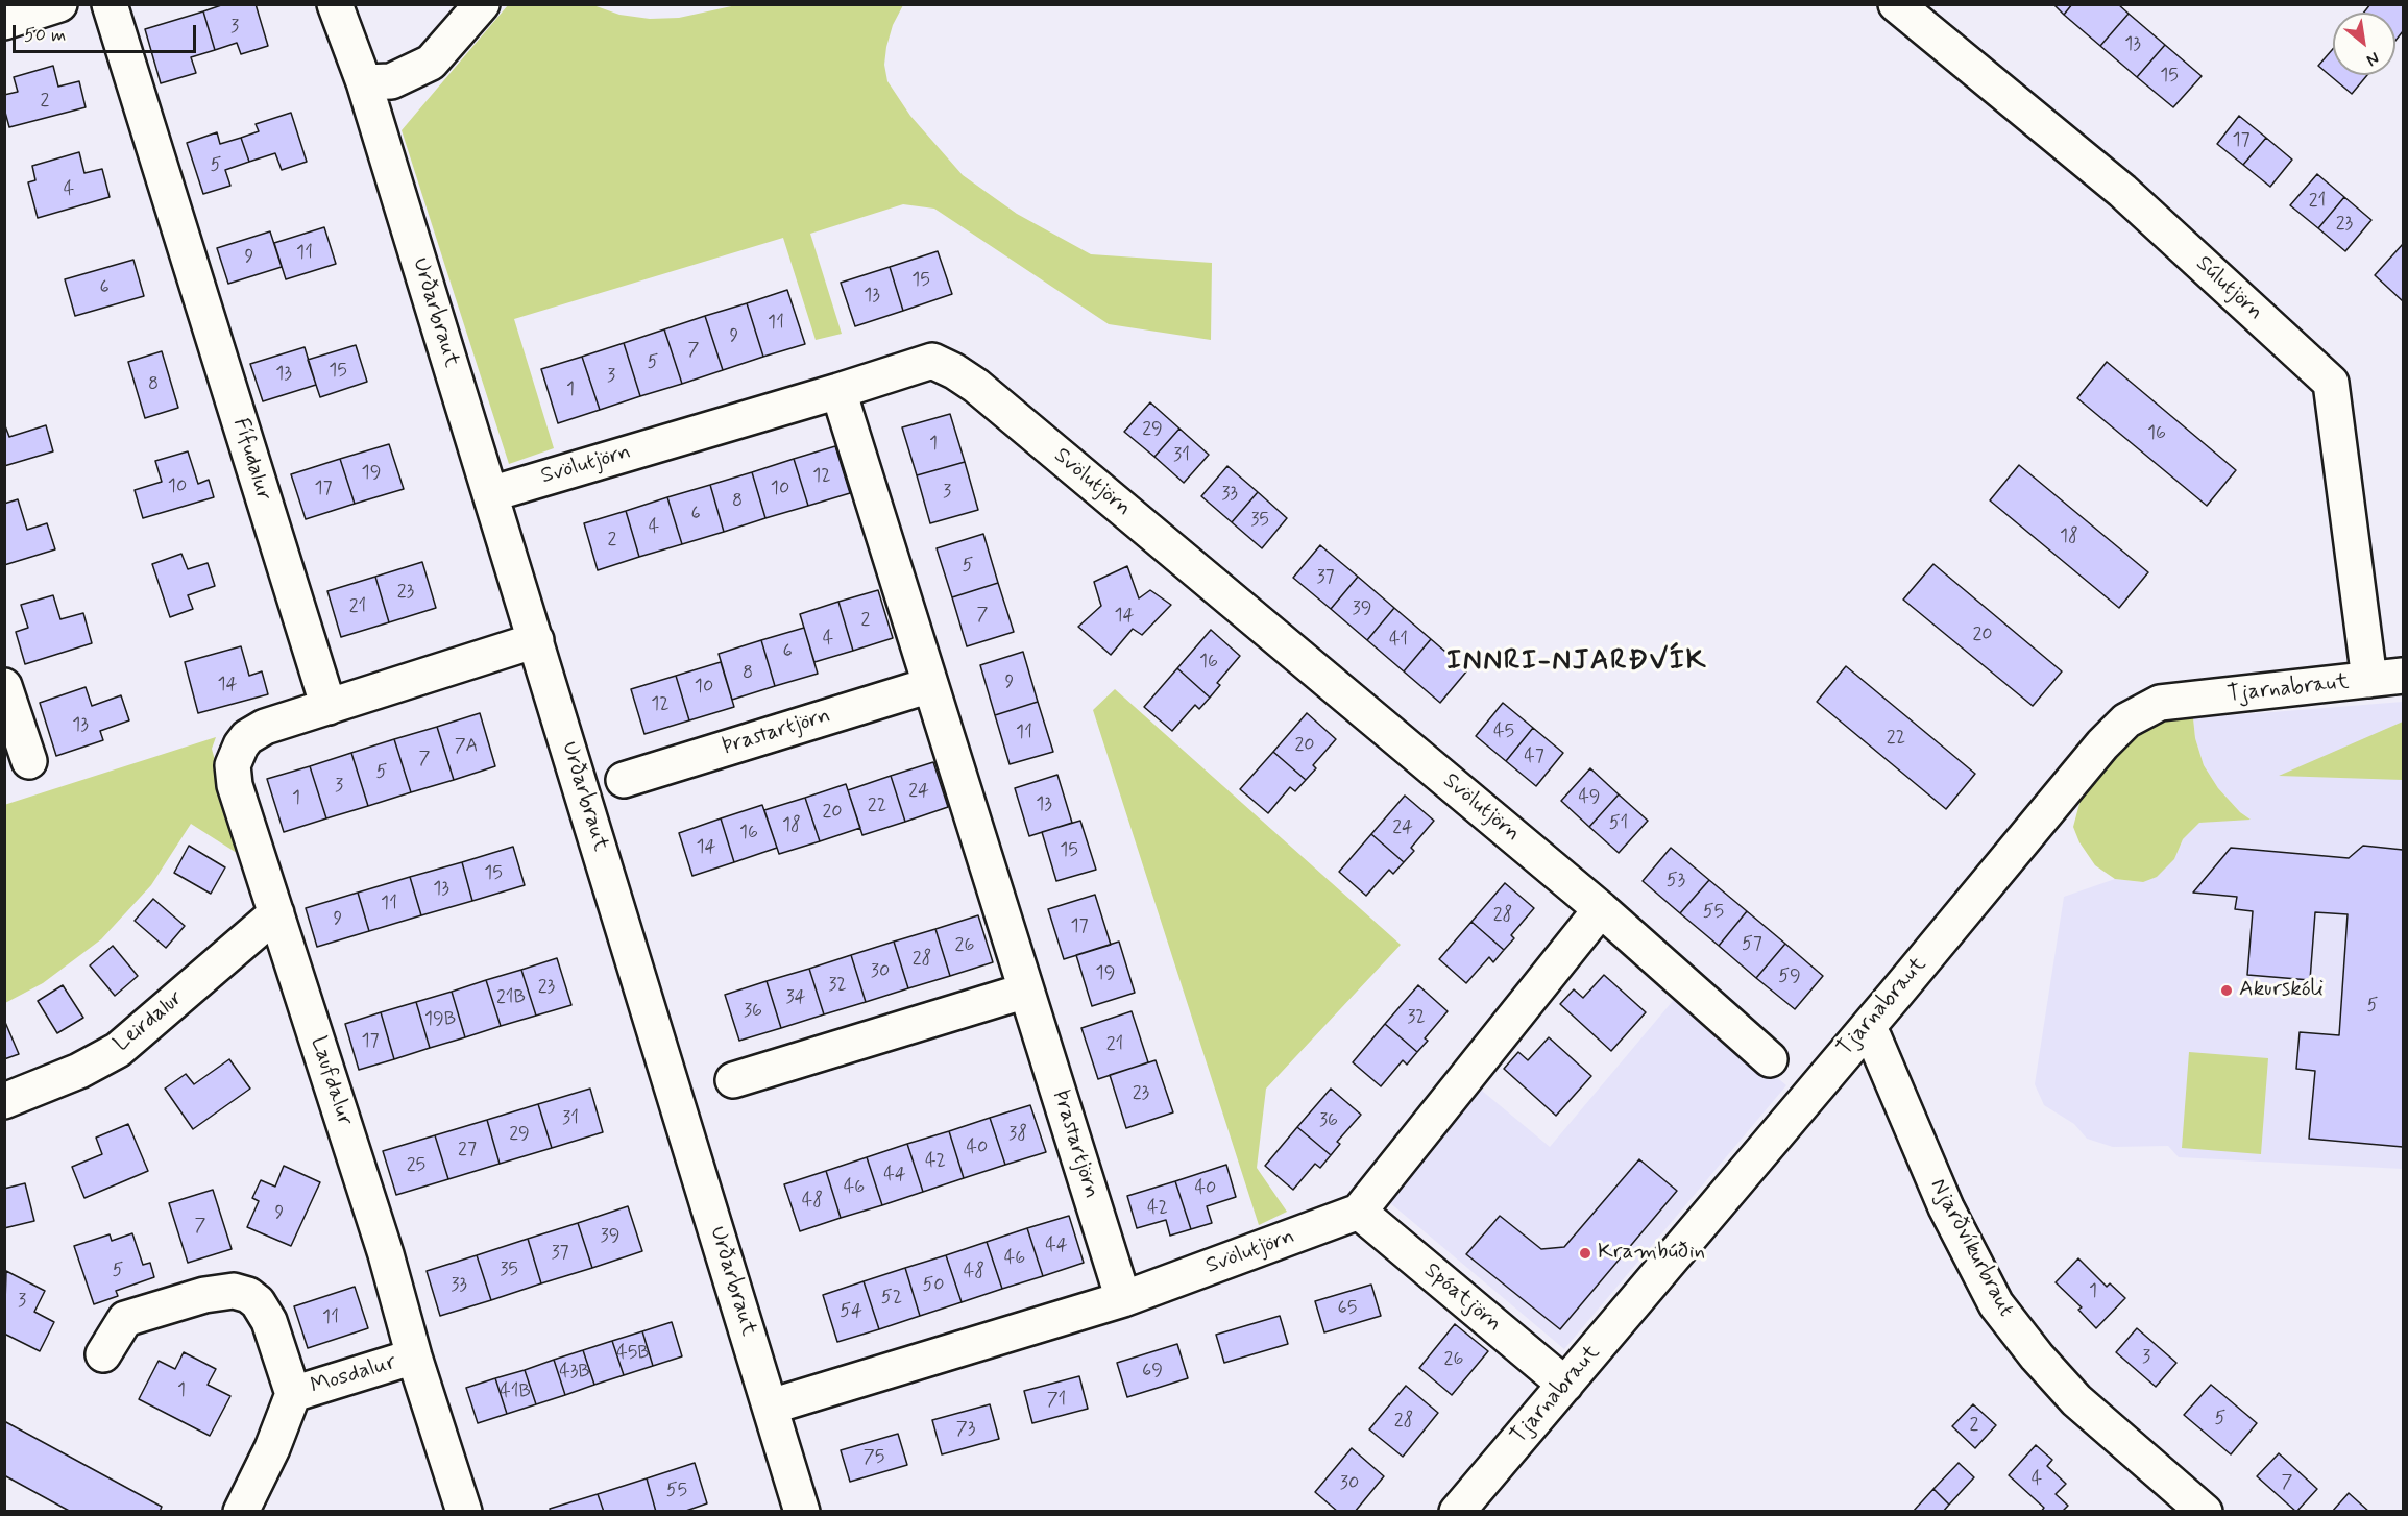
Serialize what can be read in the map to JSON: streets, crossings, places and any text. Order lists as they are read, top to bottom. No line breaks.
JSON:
{"streets":{"street":["Súlutjörn","Urðarbraut","Fífudalur","Svölutjörn","Tjarnabraut","Þrastartjörn","Leirdalur","Laufdalur","Njarðvíkurbraut","Spóatjörn","Mosdalur"]},"crossings":[["Súlutjörn","Tjarnabraut"],["Urðarbraut","Svölutjörn"],["Fífudalur","Laufdalur"],["Svölutjörn","Þrastartjörn"],["Svölutjörn","Spóatjörn"],["Tjarnabraut","Njarðvíkurbraut"],["Tjarnabraut","Spóatjörn"],["Leirdalur","Laufdalur"],["Laufdalur","Mosdalur"]],"districts":["INNRI-NJARÐVÍK"],"places":["Akurskóli","Krambúðin"],"house_numbers":["3","13","15","2","17","5","4","21","23","11","9","15","6","13","11","9","7","5","15","13","3","8","1","29","16","1","31","19","12","10","17","10","3","33","8","6","35","4","18","2","5","37","23","21","39","7","14","2","20","4","41","6","16","8","9","14","10","12","13","45","11","22","20","7A","47","7","5","3","24","49","1","13","22","20","51","18","24","16","14","15","15","53","13","11","55","28","9","17","57","26","28","30","19","59","32","23","21B","34","5","36","32","19B","17","21","23","31","36","29","38","40","27","42","25","44","46","40","48","42","9","7","39","44","37","46","35","5","48","33","50","1","52","3","65","54","11","45B","3","26","69","43B","1","41B","71","5","28","2","73","75","4","7","30","55"],"scale_bar":"50 m","north":"bottom right"}
